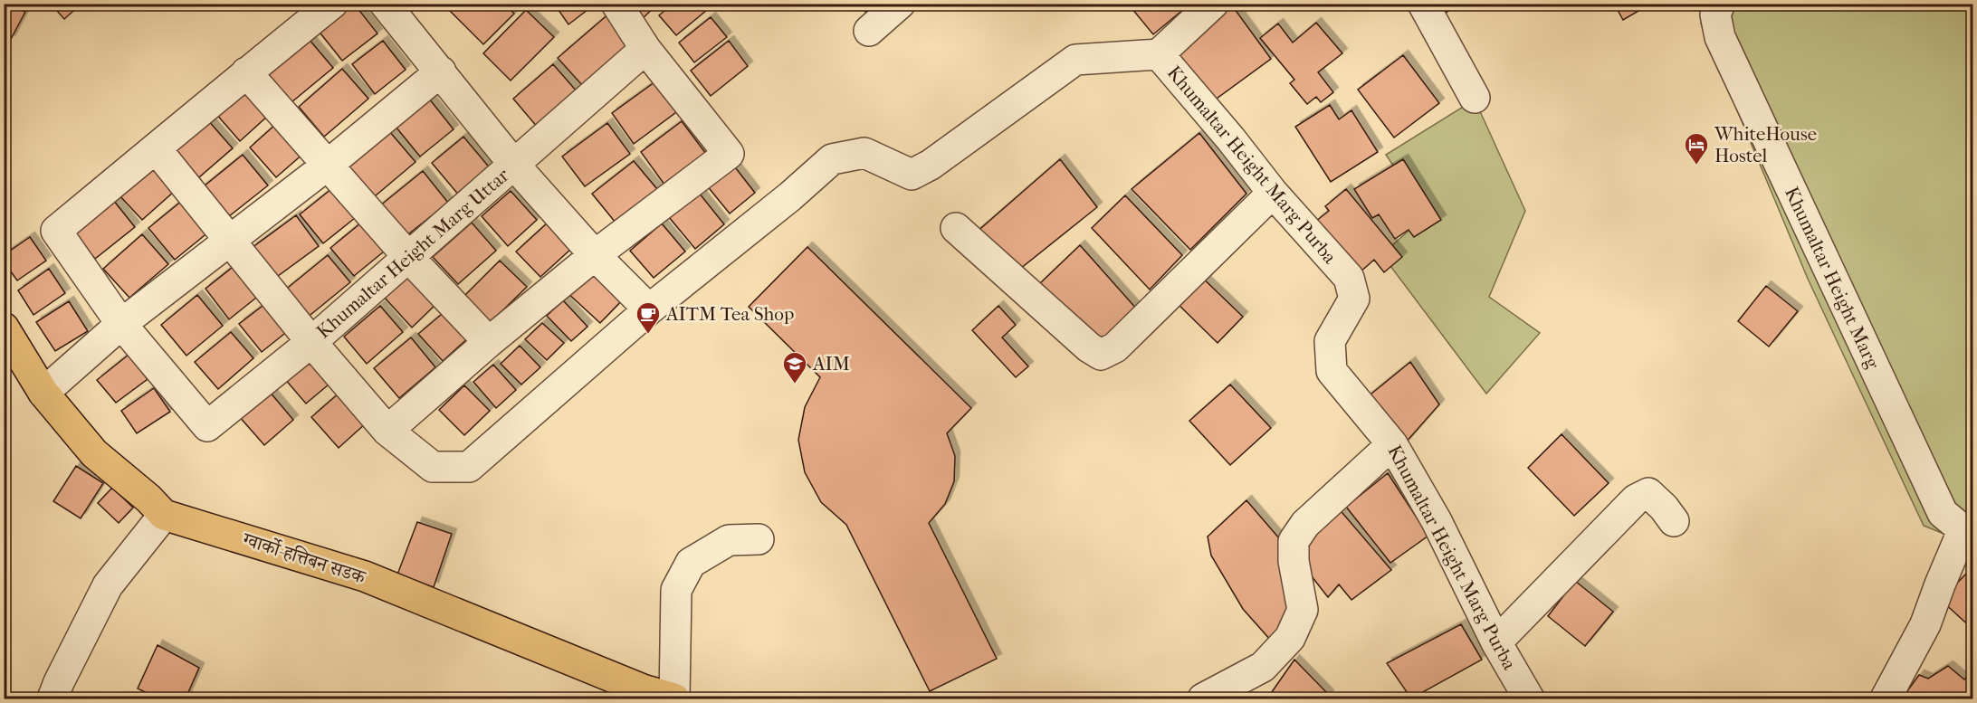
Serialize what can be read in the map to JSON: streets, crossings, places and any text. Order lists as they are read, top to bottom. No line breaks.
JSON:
{"streets":{"main road":["ग्वार्को-हत्तिबन सडक"],"street":["Khumaltar Height Marg Purba","Khumaltar Height Marg Uttar","Khumaltar Height Marg"]},"places":{"hotel":["WhiteHouse Hostel"],"cafe":["AITM Tea Shop"],"school or university":["AIM"]}}
